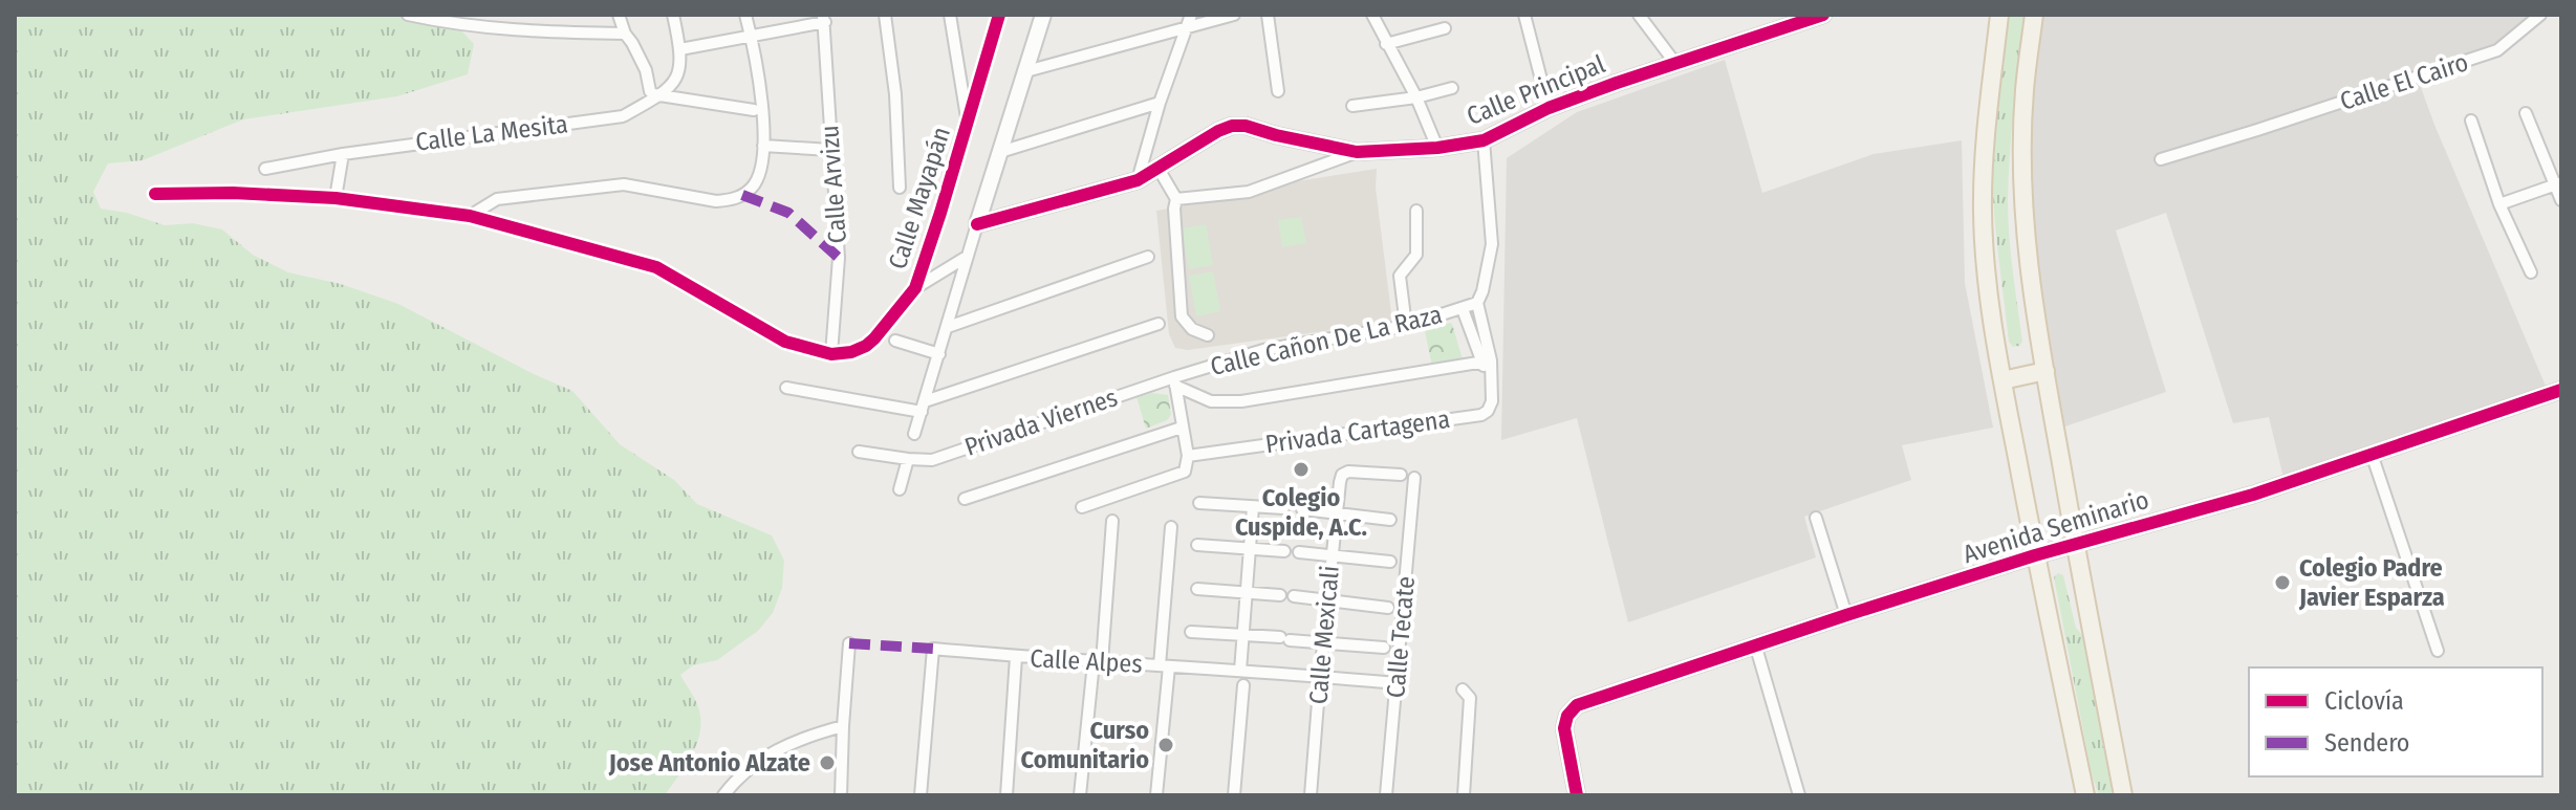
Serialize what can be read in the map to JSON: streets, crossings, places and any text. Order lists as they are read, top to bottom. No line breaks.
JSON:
{"streets":{"street":["Calle El Cairo","Calle Principal","Calle La Mesita","Calle Arvizu","Calle Mayapán","Calle Cañon De La Raza","Privada Viernes","Privada Cartagena","Avenida Seminario","Calle Mexicali","Calle Tecate","Calle Alpes"]},"crossings":[["Calle Principal","Privada Cartagena"],["Calle Arvizu","Calle Mayapán"],["Calle Cañon De La Raza","Privada Viernes"],["Calle Cañon De La Raza","Privada Cartagena"],["Calle Mexicali","Calle Alpes"],["Calle Tecate","Calle Alpes"]],"places":["Colegio Cuspide, A.C.","Colegio Padre Javier Esparza","Curso Comunitario","Jose Antonio Alzate"],"legend":["Ciclovía","Sendero"]}
